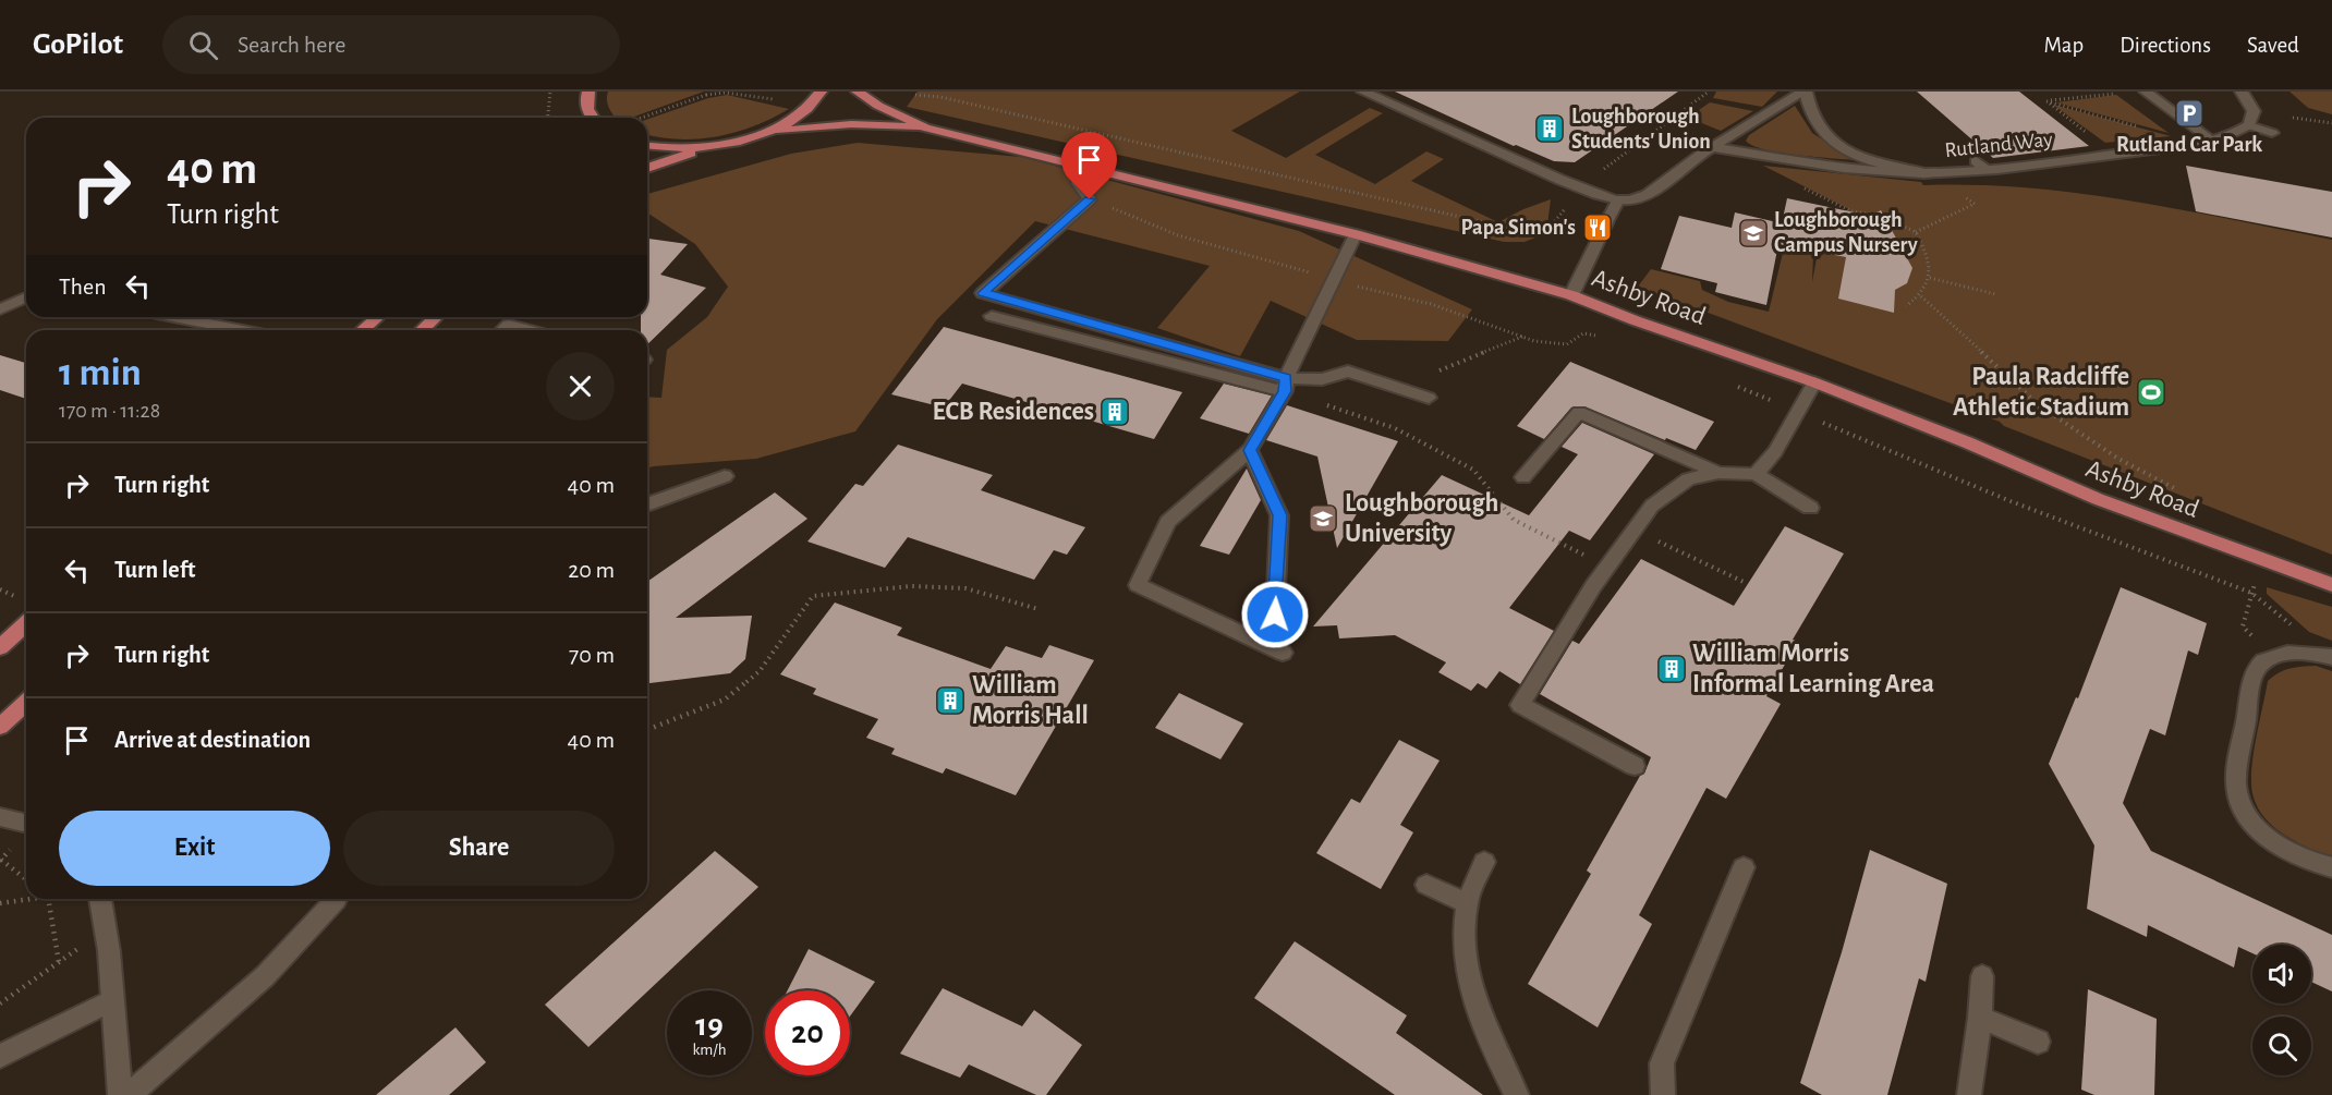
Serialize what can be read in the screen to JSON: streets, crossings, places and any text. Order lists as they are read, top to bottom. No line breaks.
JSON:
{"streets":{"main road":["Ashby Road"],"street":["Rutland Way"]},"places":{"parking":["Rutland Car Park"],"building":["Loughborough Students' Union","ECB Residences","William Morris Informal Learning Area","William Morris Hall"],"restaurant":["Papa Simon's"],"school or university":["Loughborough Campus Nursery","Loughborough University"],"sports":["Paula Radcliffe Athletic Stadium"]},"page":{"header":"GoPilot","search":"Search here","nav":["Map","Directions","Saved"],"turn":["40 m","Turn right"],"then":"Then","heading":["1 min","170 m · 11:28"],"list":[{"name":"Turn right","value":"40 m"},{"name":"Turn left","value":"20 m"},{"name":"Turn right","value":"70 m"},{"name":"Arrive at destination","value":"40 m"}],"buttons":["Exit","Share"],"speed":"19 km/h","limit":"20"}}
